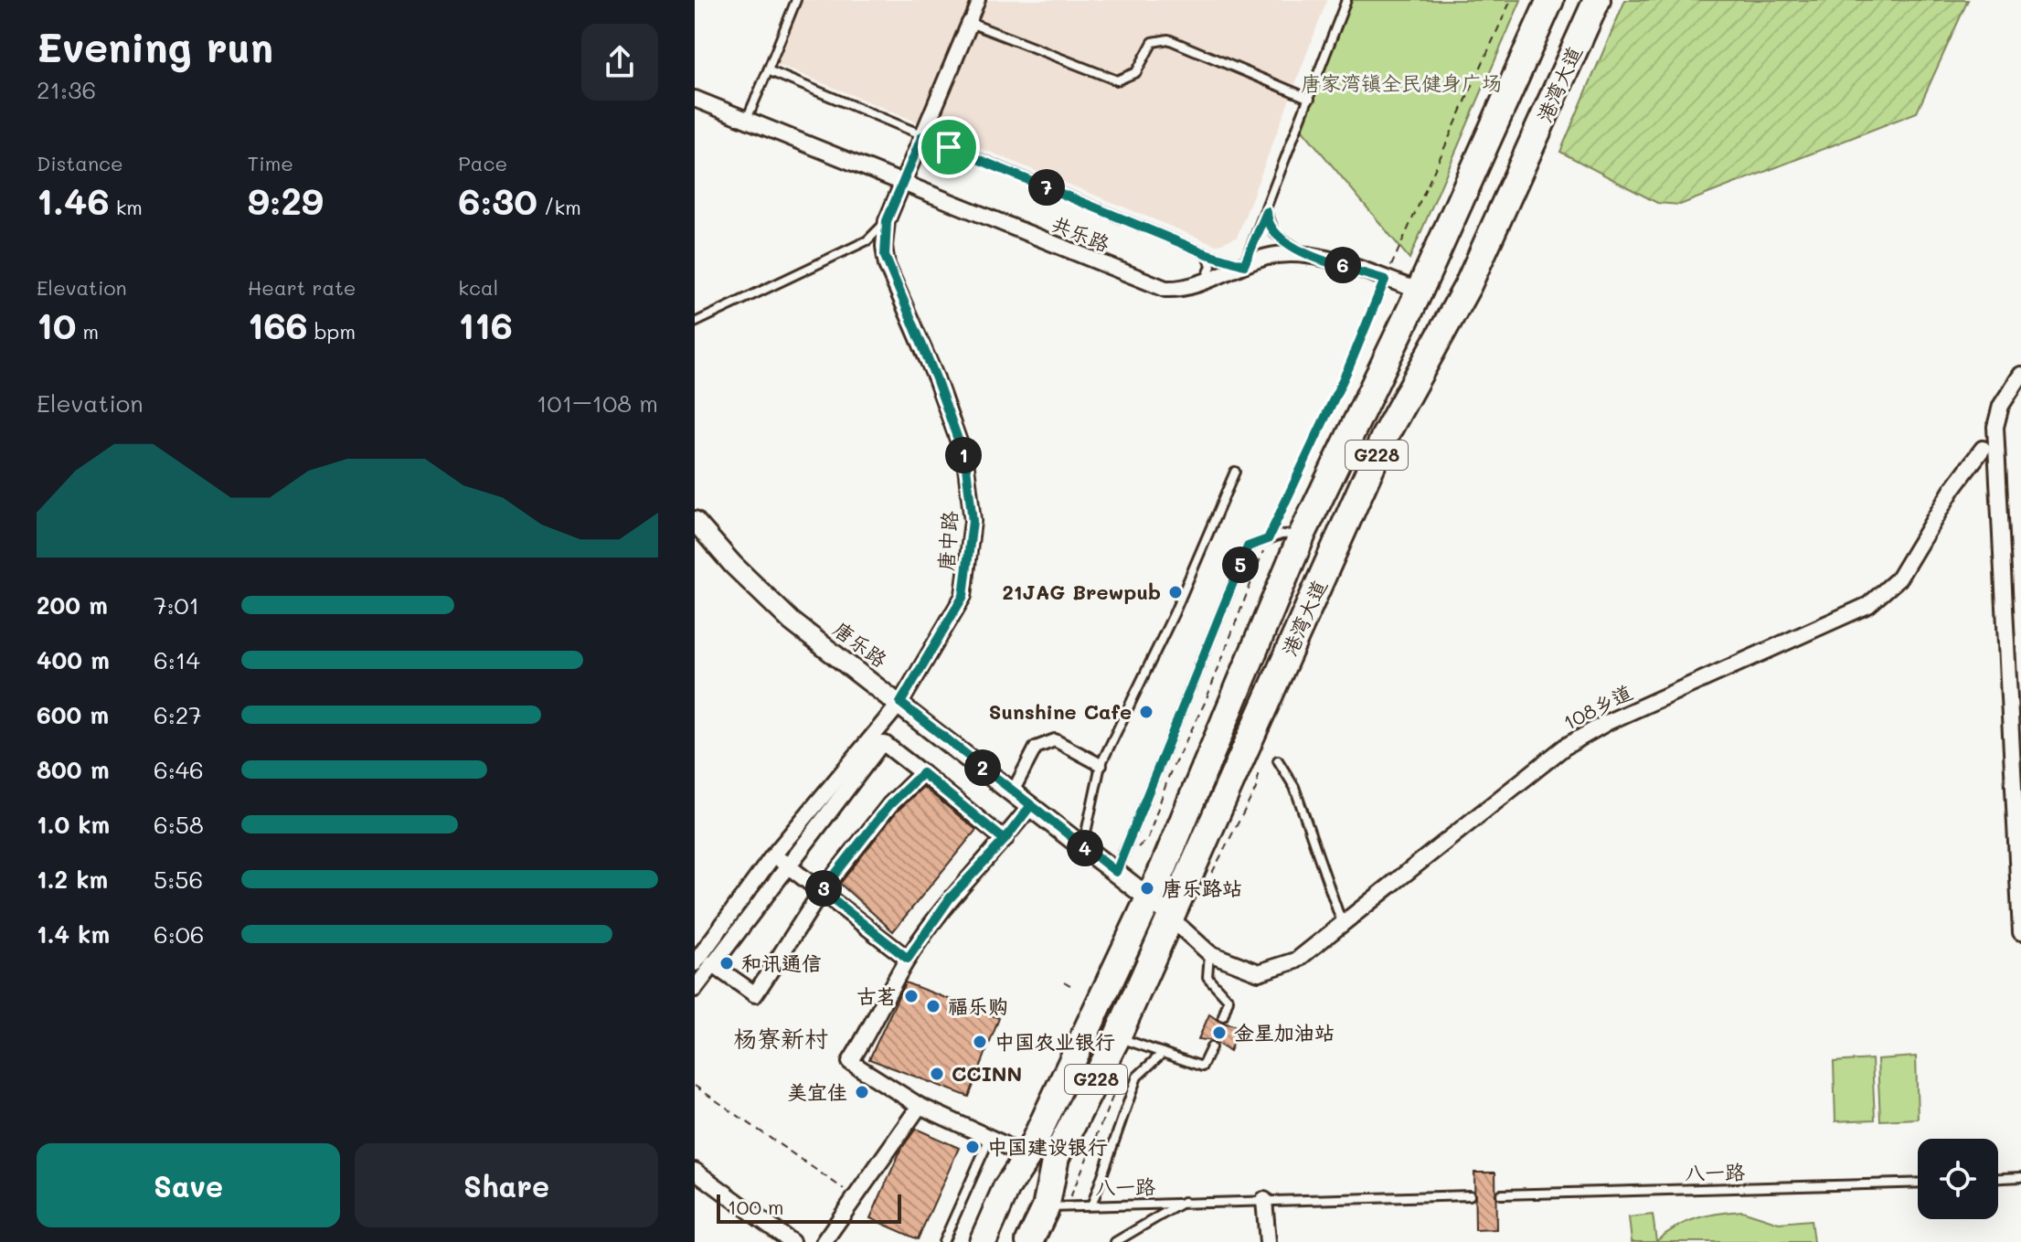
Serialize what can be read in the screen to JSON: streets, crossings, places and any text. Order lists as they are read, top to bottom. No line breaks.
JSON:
{"streets":{"highway":["港湾大道","G228"],"street":["共乐路","唐中路","唐乐路","108乡道"],"lane":["八一路"]},"crossings":[["港湾大道","共乐路"],["港湾大道","唐乐路"],["港湾大道","八一路"],["共乐路","唐中路"],["唐中路","唐乐路"]],"districts":["杨寮新村"],"parks":["唐家湾镇全民健身广场"],"places":["21JAG Brewpub","Sunshine Cafe","唐乐路站","和讯通信","古茗","福乐购","金星加油站","中国农业银行","CCINN","美宜佳","中国建设银行"],"scale_bar":"100 m","page":{"heading":["Evening run","21:36"],"stats":[["Distance","1.46 km"],["Time","9:29"],["Pace","6:30 /km"],["Elevation","10 m"],["Heart rate","166 bpm"],["kcal","116"]],"pins":["7","6","1","5","2","4","3"],"chart":["Elevation","101–108 m"],"list":[{"name":"200 m","note":"7:01"},{"name":"400 m","note":"6:14"},{"name":"600 m","note":"6:27"},{"name":"800 m","note":"6:46"},{"name":"1.0 km","note":"6:58"},{"name":"1.2 km","note":"5:56"},{"name":"1.4 km","note":"6:06"}],"buttons":["Save","Share"],"scale":"100 m"}}
